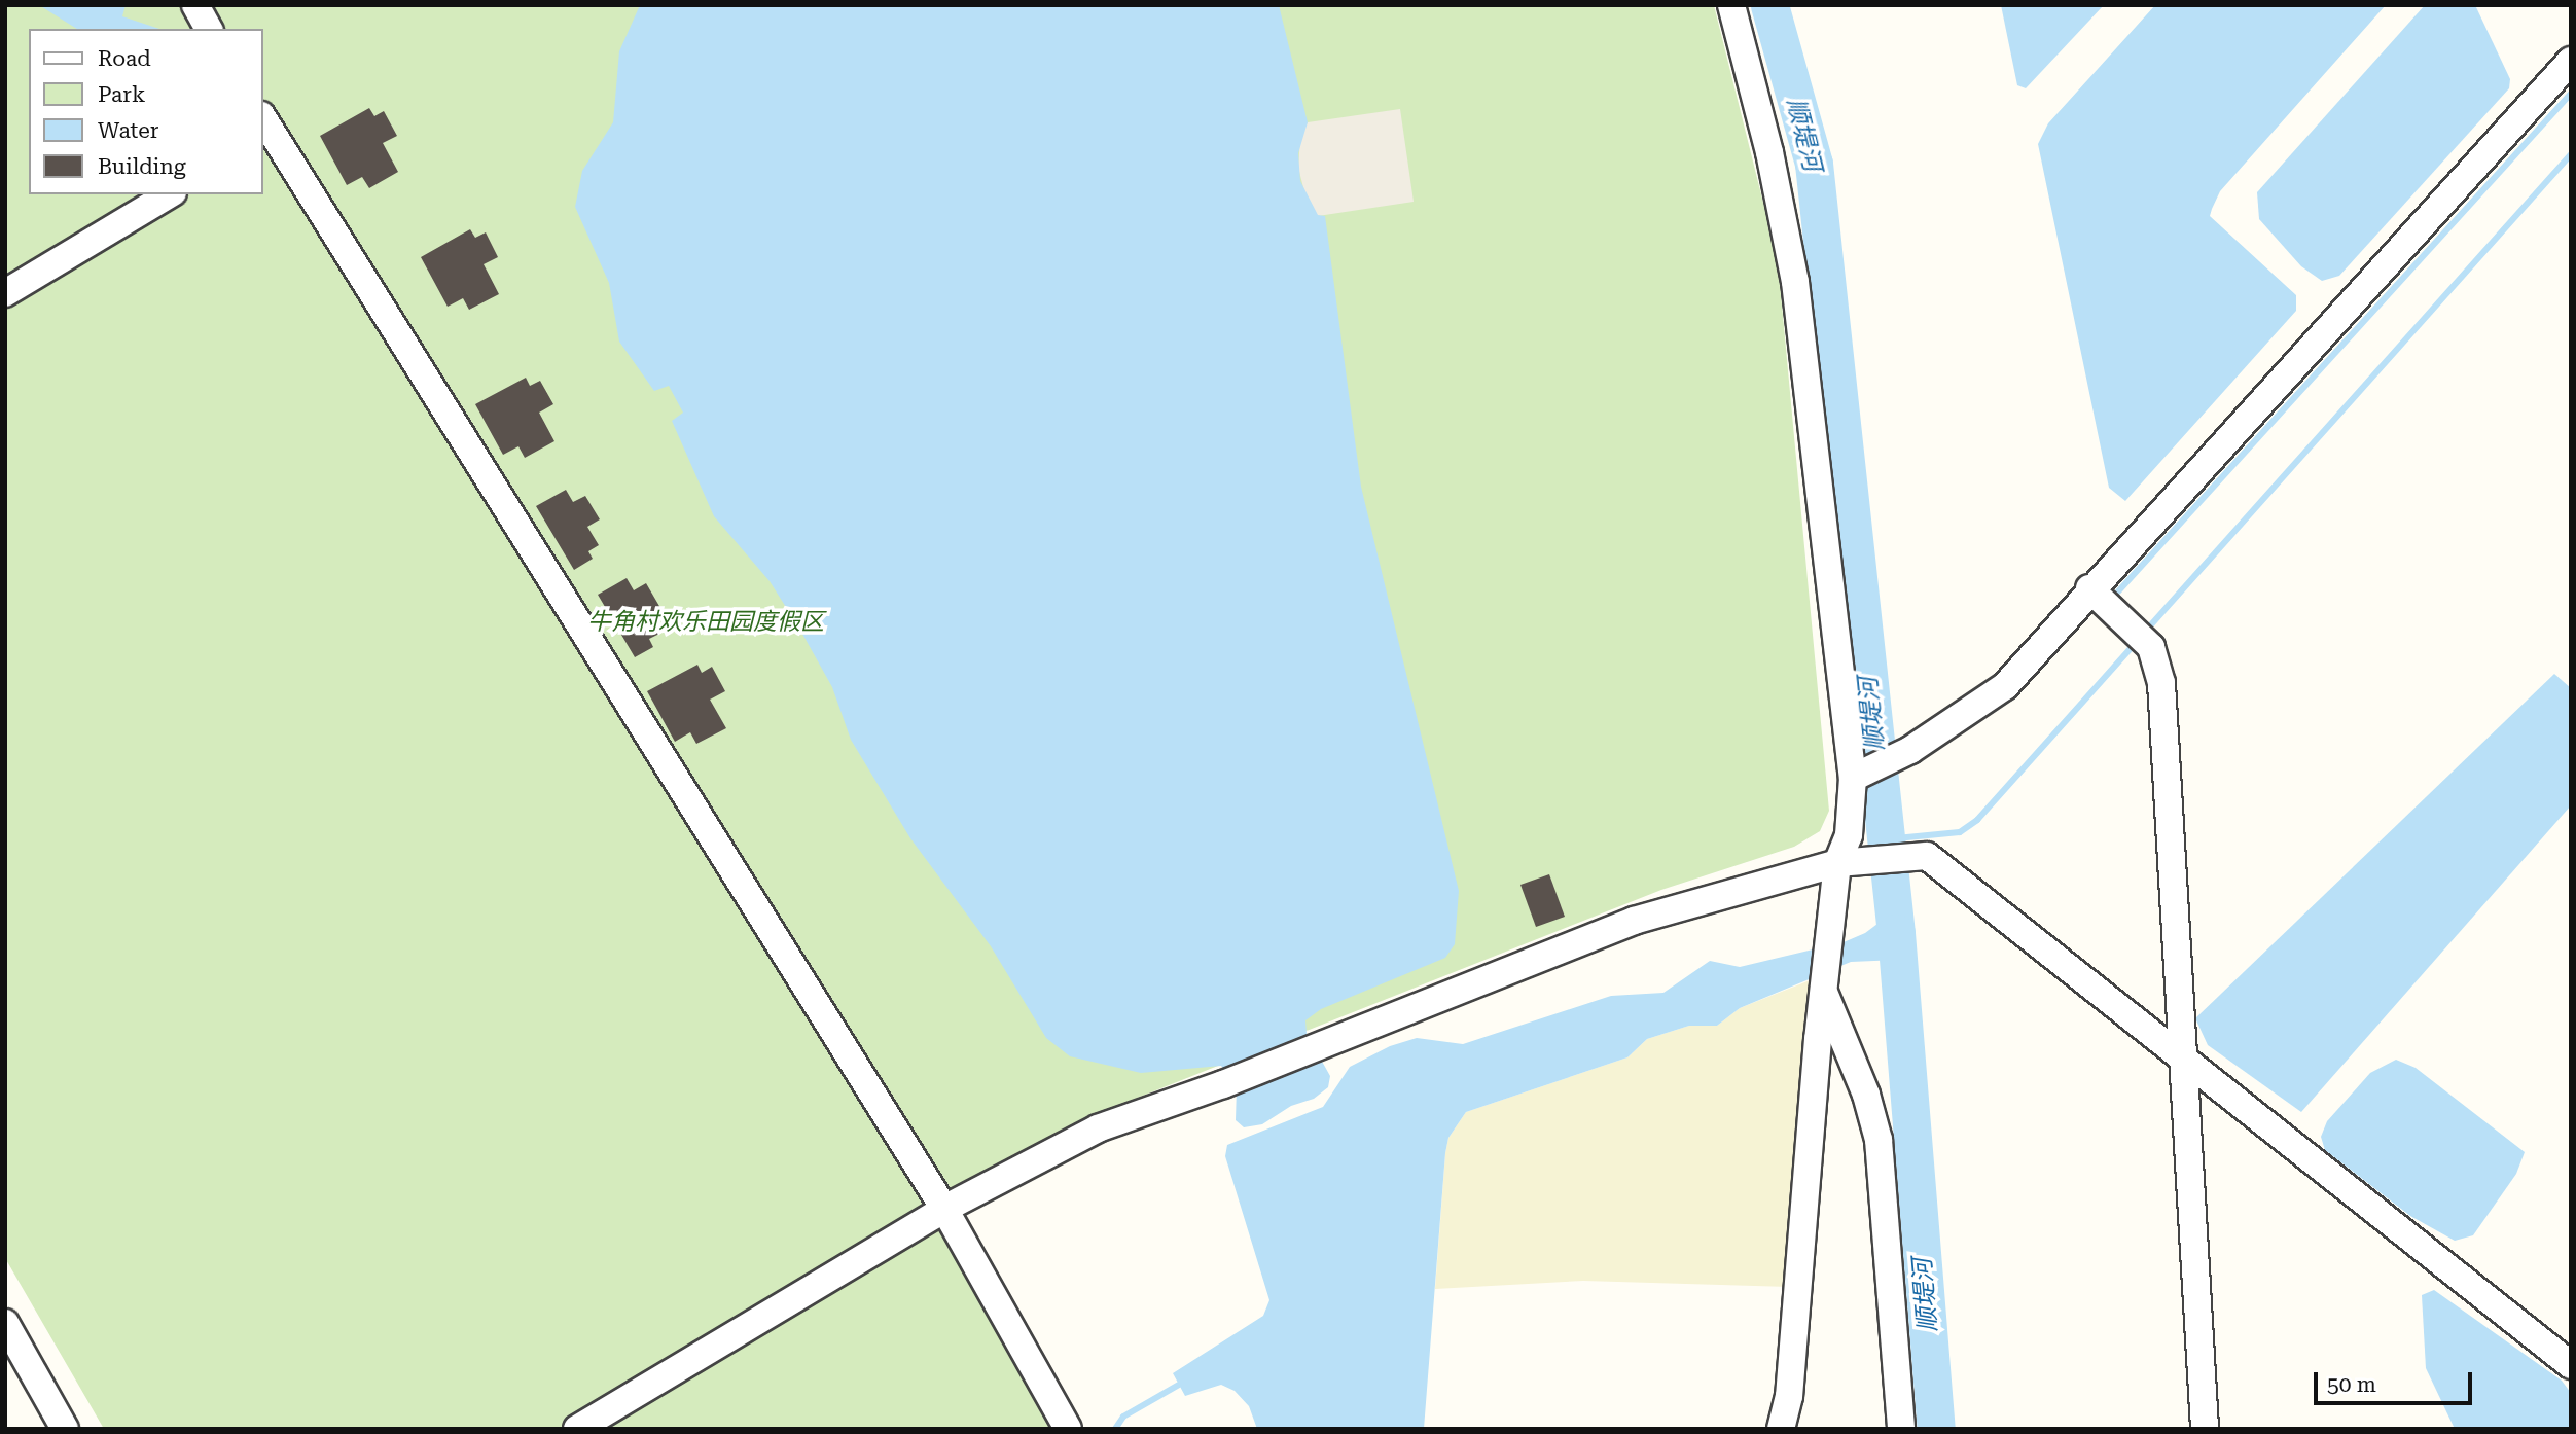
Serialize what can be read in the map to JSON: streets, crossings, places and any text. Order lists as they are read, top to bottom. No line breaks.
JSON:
{"water":["顺堤河"],"parks":["牛角村欢乐田园度假区"],"legend":["Road","Park","Water","Building"],"scale_bar":"50 m"}
